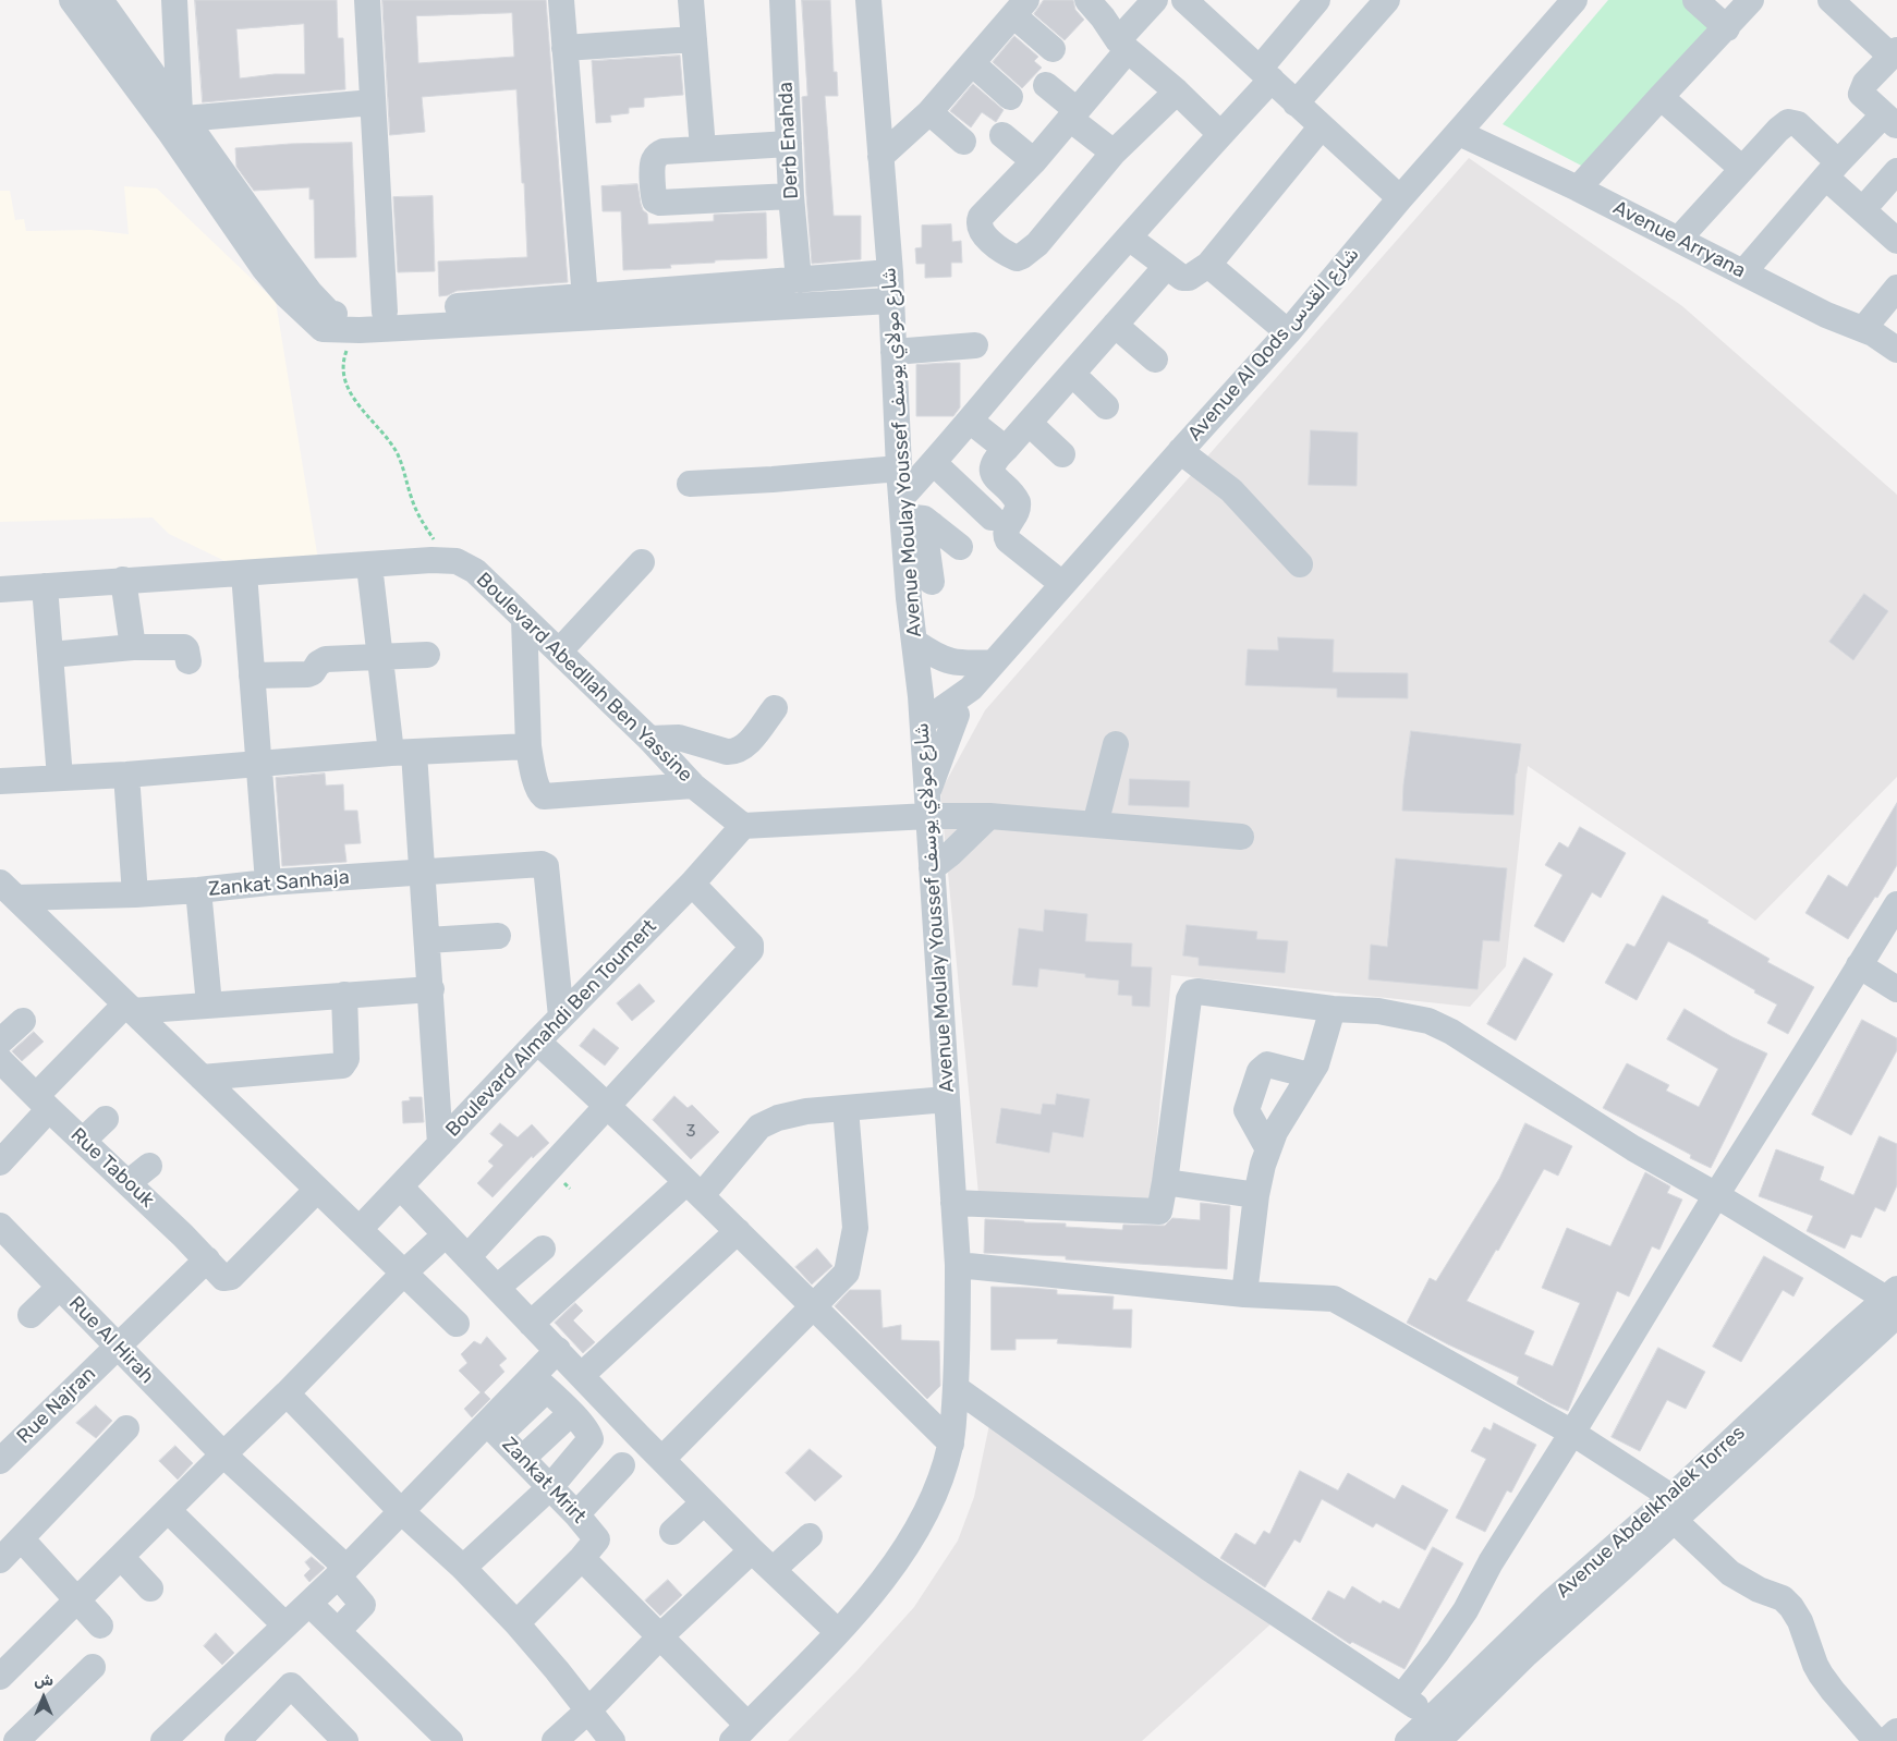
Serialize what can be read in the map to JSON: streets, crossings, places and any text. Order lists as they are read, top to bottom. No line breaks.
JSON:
{"streets":{"street":["Derb Enahda","Avenue Arryana","Avenue Al Qods شارع القدس","Avenue Moulay Youssef شارع مولاي يوسف","Boulevard Abedllah Ben Yassine","Zankat Sanhaja","Boulevard Almahdi Ben Toumert","Rue Tabouk","Rue Al Hirah","Rue Najran","Zankat Mrirt","Avenue Abdelkhalek Torres"]},"crossings":[["Avenue Arryana","Avenue Al Qods شارع القدس"],["Avenue Al Qods شارع القدس","Avenue Moulay Youssef شارع مولاي يوسف"],["Avenue Moulay Youssef شارع مولاي يوسف","Zankat Mrirt"],["Boulevard Abedllah Ben Yassine","Boulevard Almahdi Ben Toumert"],["Zankat Sanhaja","Boulevard Almahdi Ben Toumert"],["Rue Tabouk","Rue Najran"],["Rue Al Hirah","Rue Najran"]],"house_numbers":["3"],"north":"top"}
